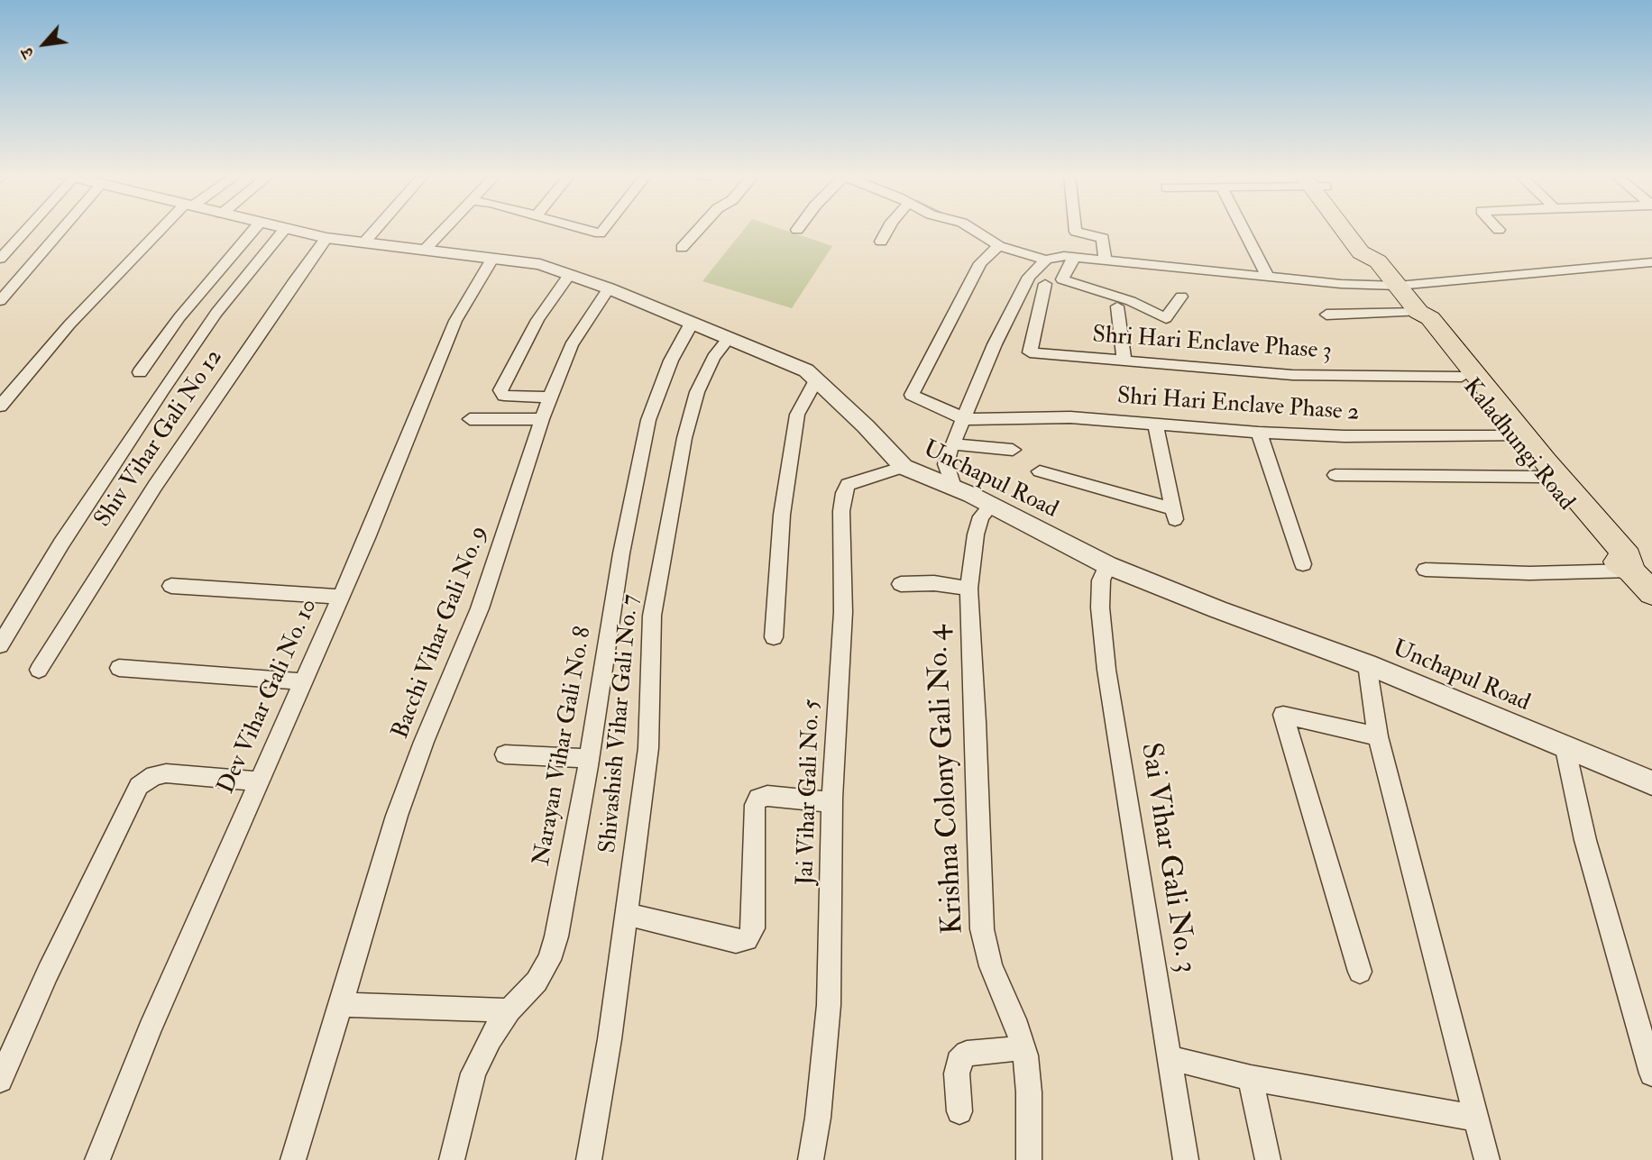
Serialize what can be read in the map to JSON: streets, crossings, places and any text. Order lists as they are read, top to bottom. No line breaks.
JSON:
{"streets":{"main road":["Kaladhungi Road"],"street":["Shri Hari Enclave Phase 3","Shri Hari Enclave Phase 2","Shiv Vihar Gali No 12","Unchapul Road","Bacchi Vihar Gali No. 9","Dev Vihar Gali No. 10","Shivashish Vihar Gali No. 7","Narayan Vihar Gali No. 8","Krishna Colony Gali No. 4","Jai Vihar Gali No. 5","Sai Vihar Gali No. 3"]},"crossings":[["Shri Hari Enclave Phase 3","Kaladhungi Road"],["Shri Hari Enclave Phase 2","Kaladhungi Road"],["Shiv Vihar Gali No 12","Unchapul Road"],["Unchapul Road","Bacchi Vihar Gali No. 9"],["Unchapul Road","Dev Vihar Gali No. 10"],["Unchapul Road","Shivashish Vihar Gali No. 7"],["Unchapul Road","Narayan Vihar Gali No. 8"],["Unchapul Road","Krishna Colony Gali No. 4"],["Unchapul Road","Jai Vihar Gali No. 5"],["Unchapul Road","Sai Vihar Gali No. 3"]],"north":"bottom left"}
